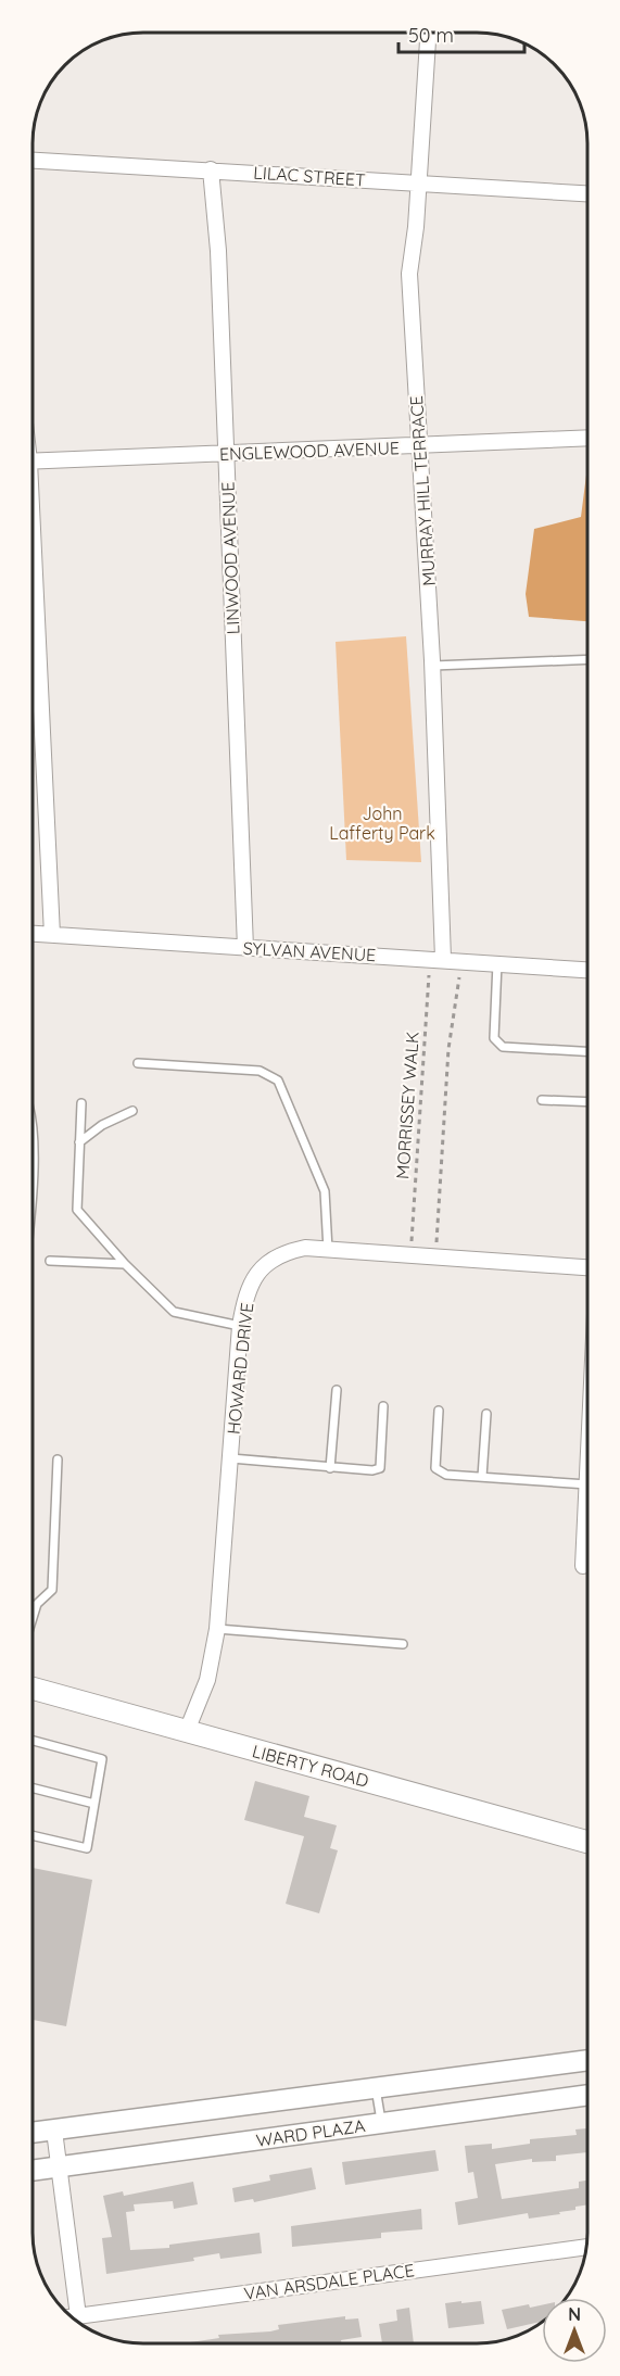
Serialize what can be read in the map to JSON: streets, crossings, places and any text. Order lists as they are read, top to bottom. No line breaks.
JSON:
{"streets":{"main road":["LIBERTY ROAD"],"street":["LILAC STREET","ENGLEWOOD AVENUE","MURRAY HILL TERRACE","LINWOOD AVENUE","SYLVAN AVENUE","HOWARD DRIVE","WARD PLAZA","VAN ARSDALE PLACE"],"path":["MORRISSEY WALK"]},"crossings":[["LILAC STREET","MURRAY HILL TERRACE"],["LILAC STREET","LINWOOD AVENUE"],["ENGLEWOOD AVENUE","MURRAY HILL TERRACE"],["ENGLEWOOD AVENUE","LINWOOD AVENUE"],["MURRAY HILL TERRACE","SYLVAN AVENUE"],["MURRAY HILL TERRACE","MORRISSEY WALK"],["LINWOOD AVENUE","SYLVAN AVENUE"],["SYLVAN AVENUE","MORRISSEY WALK"],["MORRISSEY WALK","HOWARD DRIVE"],["HOWARD DRIVE","LIBERTY ROAD"]],"parks":["John Lafferty Park"],"scale_bar":"50 m","north":"top"}
